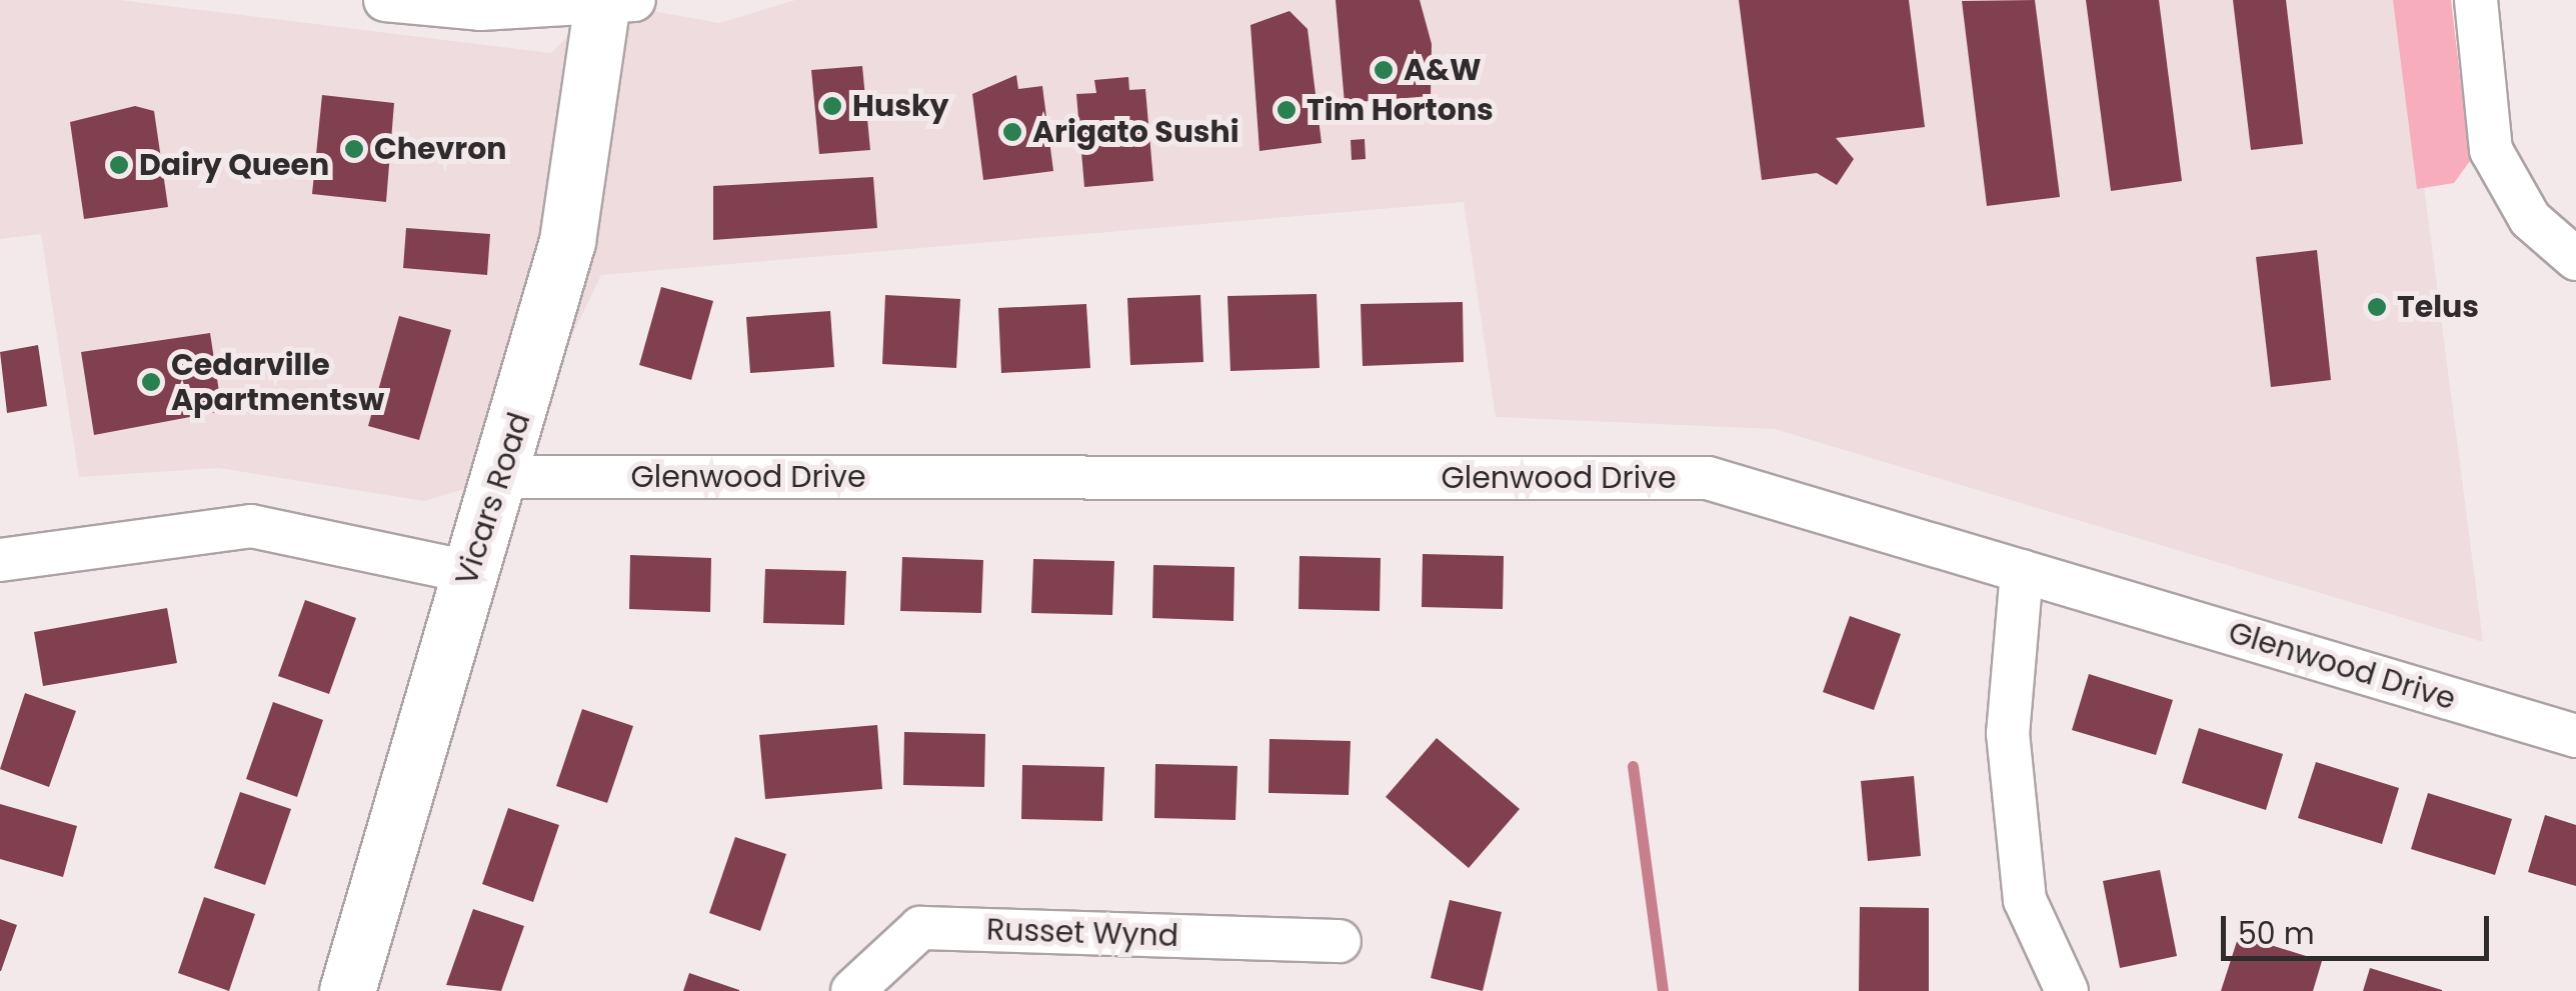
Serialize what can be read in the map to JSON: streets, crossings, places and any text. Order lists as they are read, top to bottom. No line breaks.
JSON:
{"streets":{"street":["Glenwood Drive","Vicars Road","Russet Wynd"]},"crossings":[["Glenwood Drive","Vicars Road"]],"places":["A&W","Husky","Tim Hortons","Arigato Sushi","Chevron","Dairy Queen","Telus","Cedarville Apartmentsw"],"scale_bar":"50 m"}
